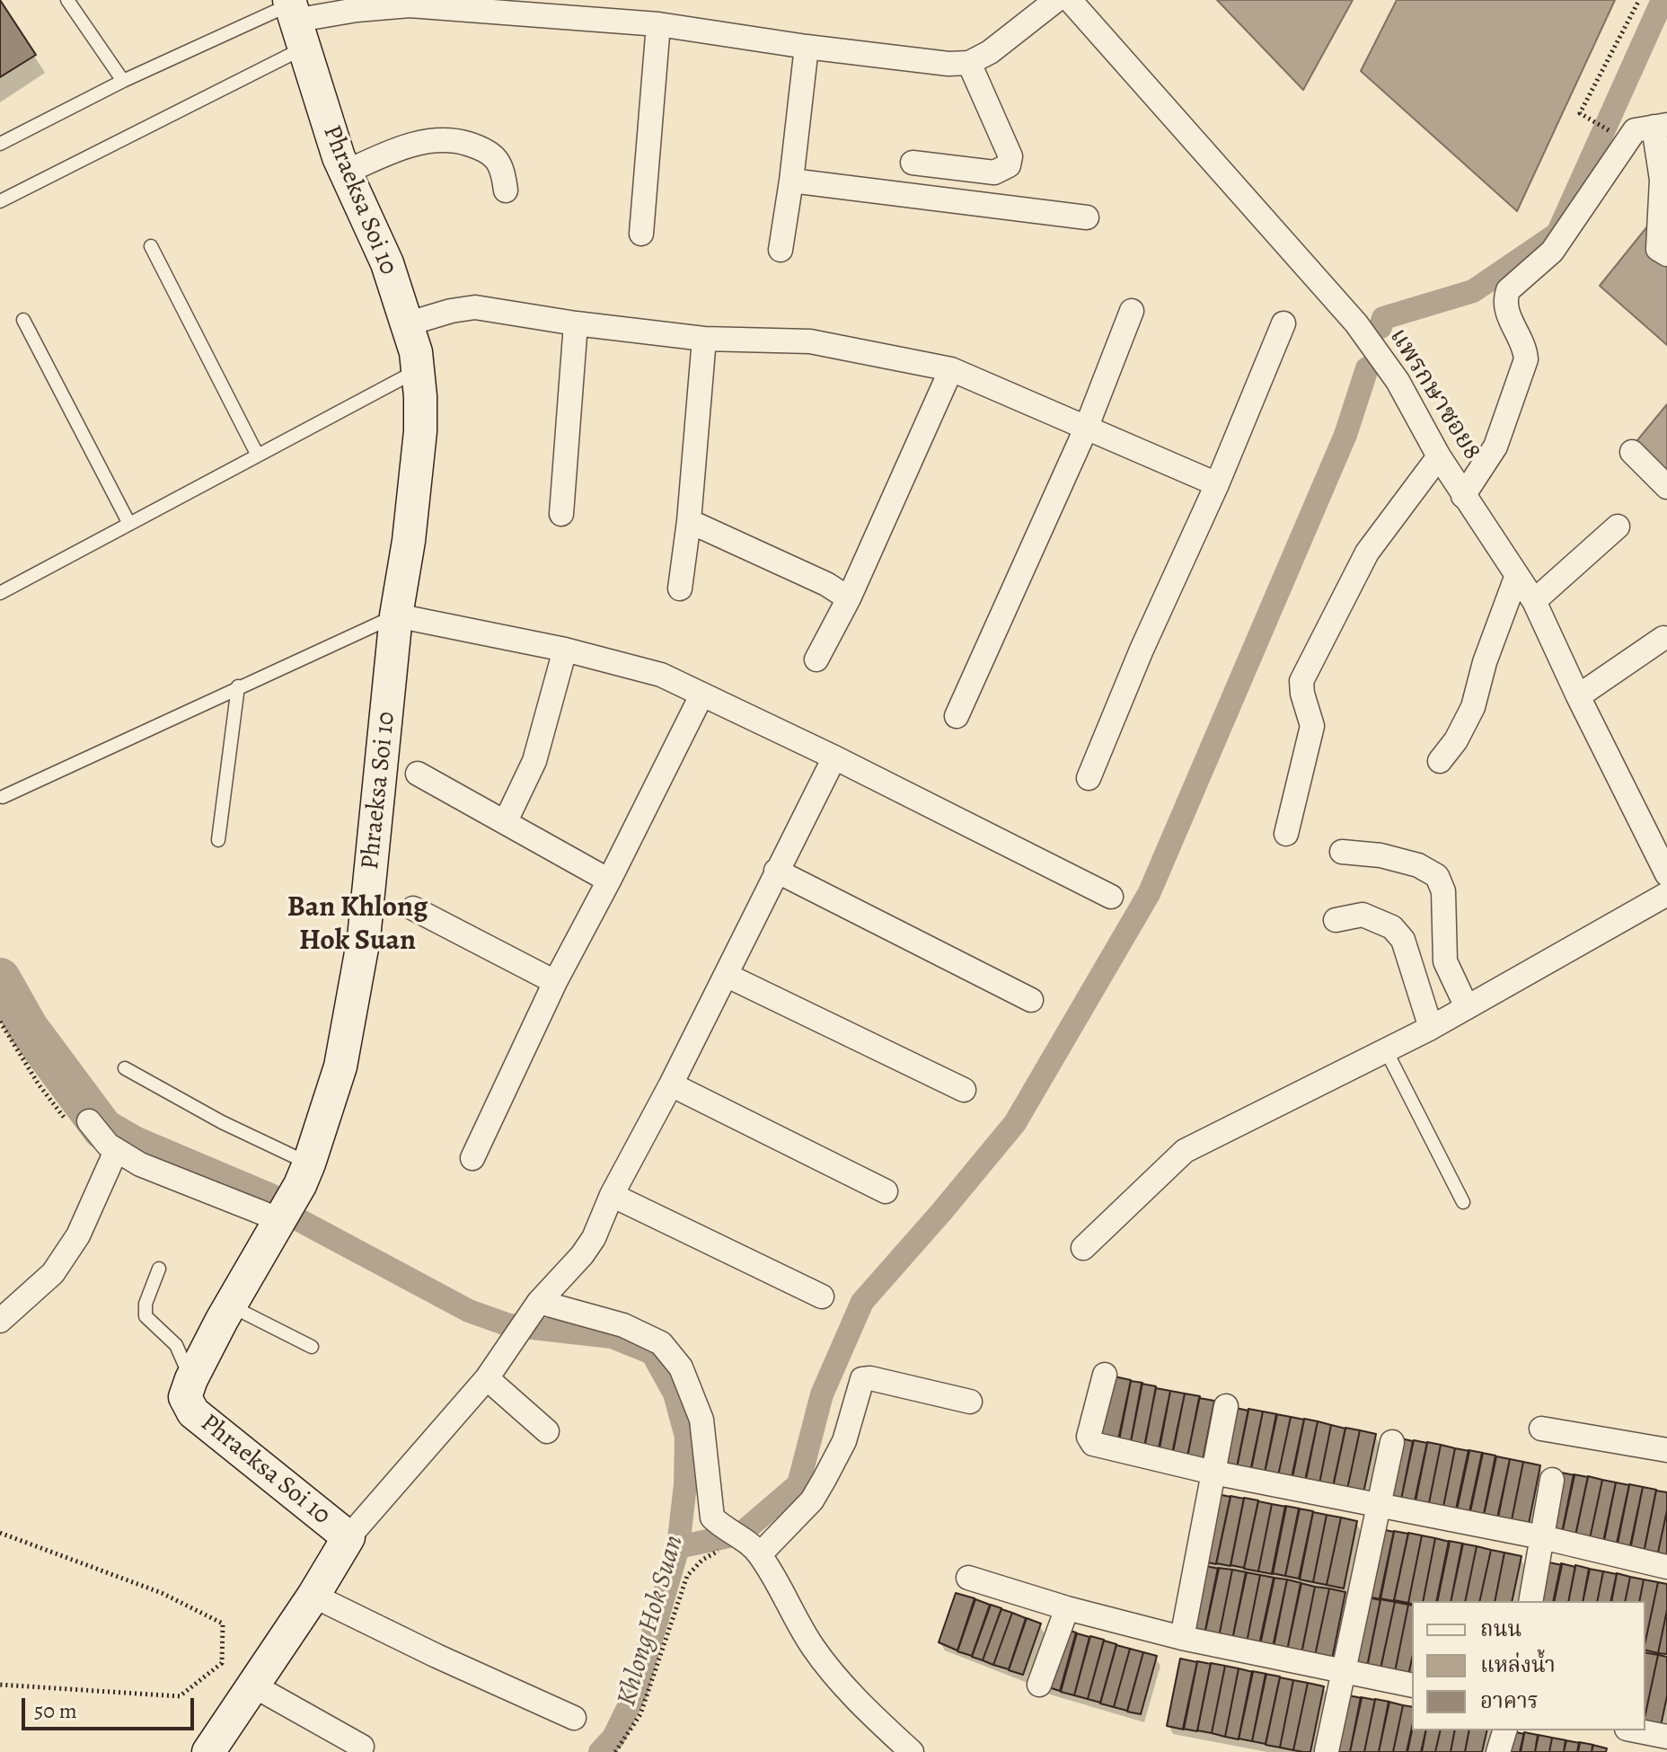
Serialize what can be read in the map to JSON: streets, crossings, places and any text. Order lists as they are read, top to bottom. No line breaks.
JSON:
{"streets":{"street":["Phraeksa Soi 10","แพรกษาซอย8"]},"districts":["Ban Khlong Hok Suan"],"water":["Khlong Hok Suan"],"legend":["ถนน","แหล่งน้ำ","อาคาร"],"scale_bar":"50 m"}
